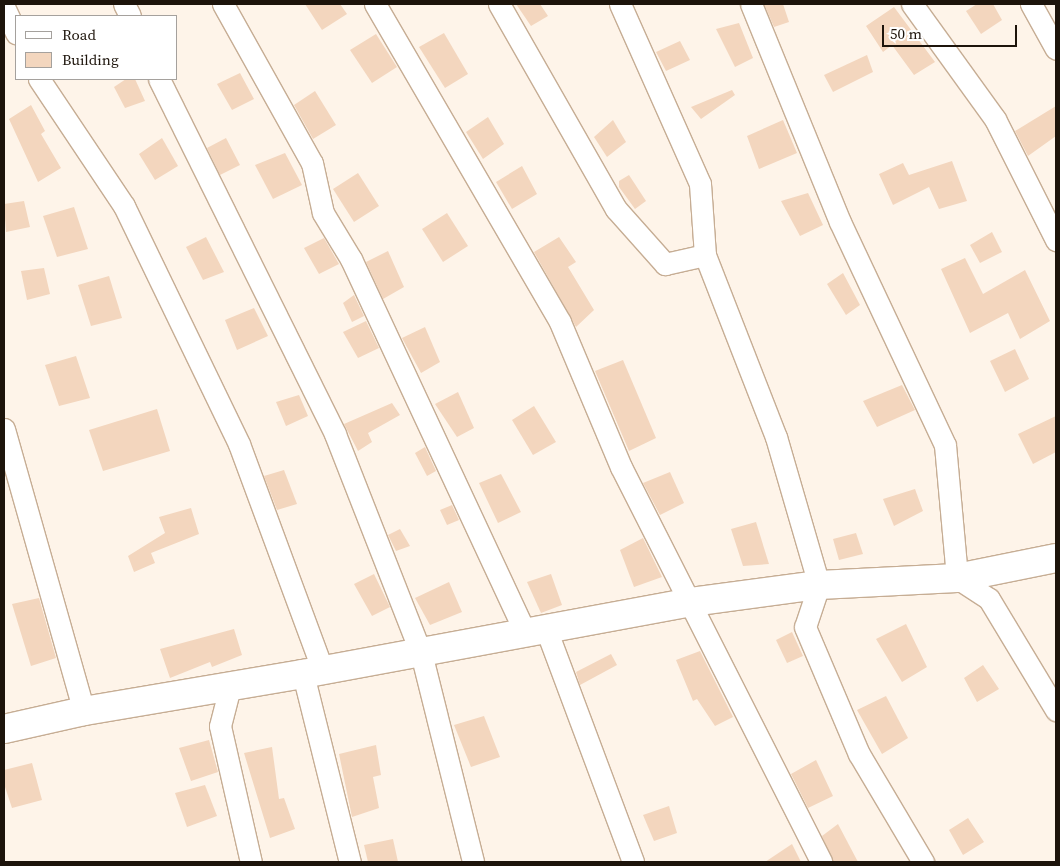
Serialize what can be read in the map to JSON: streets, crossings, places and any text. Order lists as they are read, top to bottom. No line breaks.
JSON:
{"legend":["Road","Building"],"scale_bar":"50 m"}
